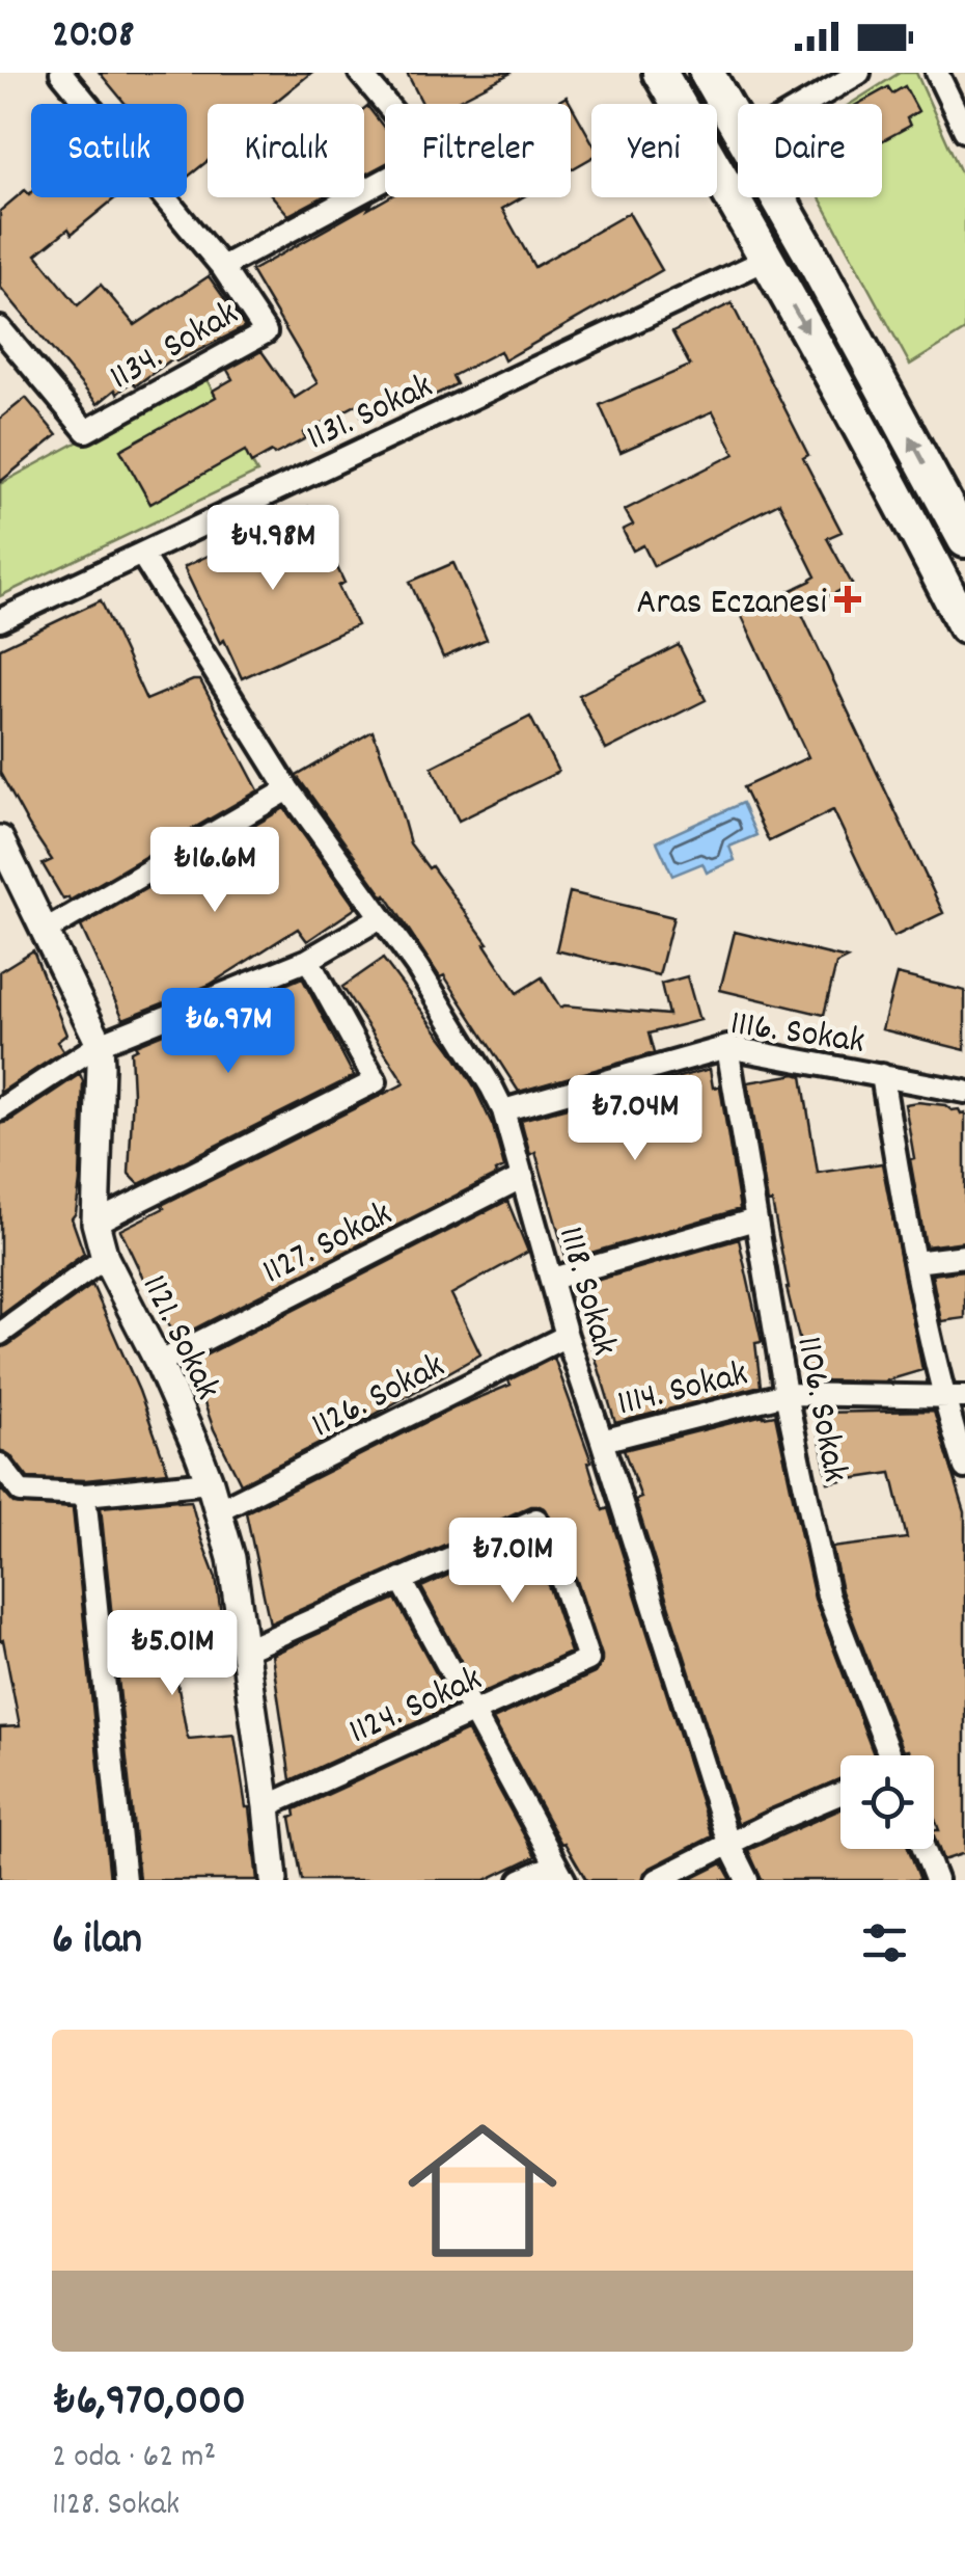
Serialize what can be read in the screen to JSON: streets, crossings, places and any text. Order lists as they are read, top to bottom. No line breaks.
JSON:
{"streets":{"street":["1134. Sokak","1131. Sokak","1116. Sokak","1127. Sokak","1118. Sokak","1121. Sokak","1114. Sokak","1126. Sokak","1106. Sokak","1124. Sokak"]},"crossings":[["1131. Sokak","1118. Sokak"],["1116. Sokak","1118. Sokak"],["1116. Sokak","1106. Sokak"],["1127. Sokak","1118. Sokak"],["1127. Sokak","1121. Sokak"],["1118. Sokak","1114. Sokak"],["1118. Sokak","1126. Sokak"],["1121. Sokak","1126. Sokak"],["1121. Sokak","1124. Sokak"],["1114. Sokak","1106. Sokak"]],"places":{"health":["Aras Eczanesi"]},"page":{"status":"20:08","chip":["Satılık","Kiralık","Filtreler","Yeni","Daire"],"price":["₺4.98M","₺16.6M","₺6.97M","₺7.04M","₺7.01M","₺5.01M"],"heading":"6 ilan","list":[{"name":"₺6,970,000","note":"2 oda · 62 m² · 1128. Sokak"}]}}
